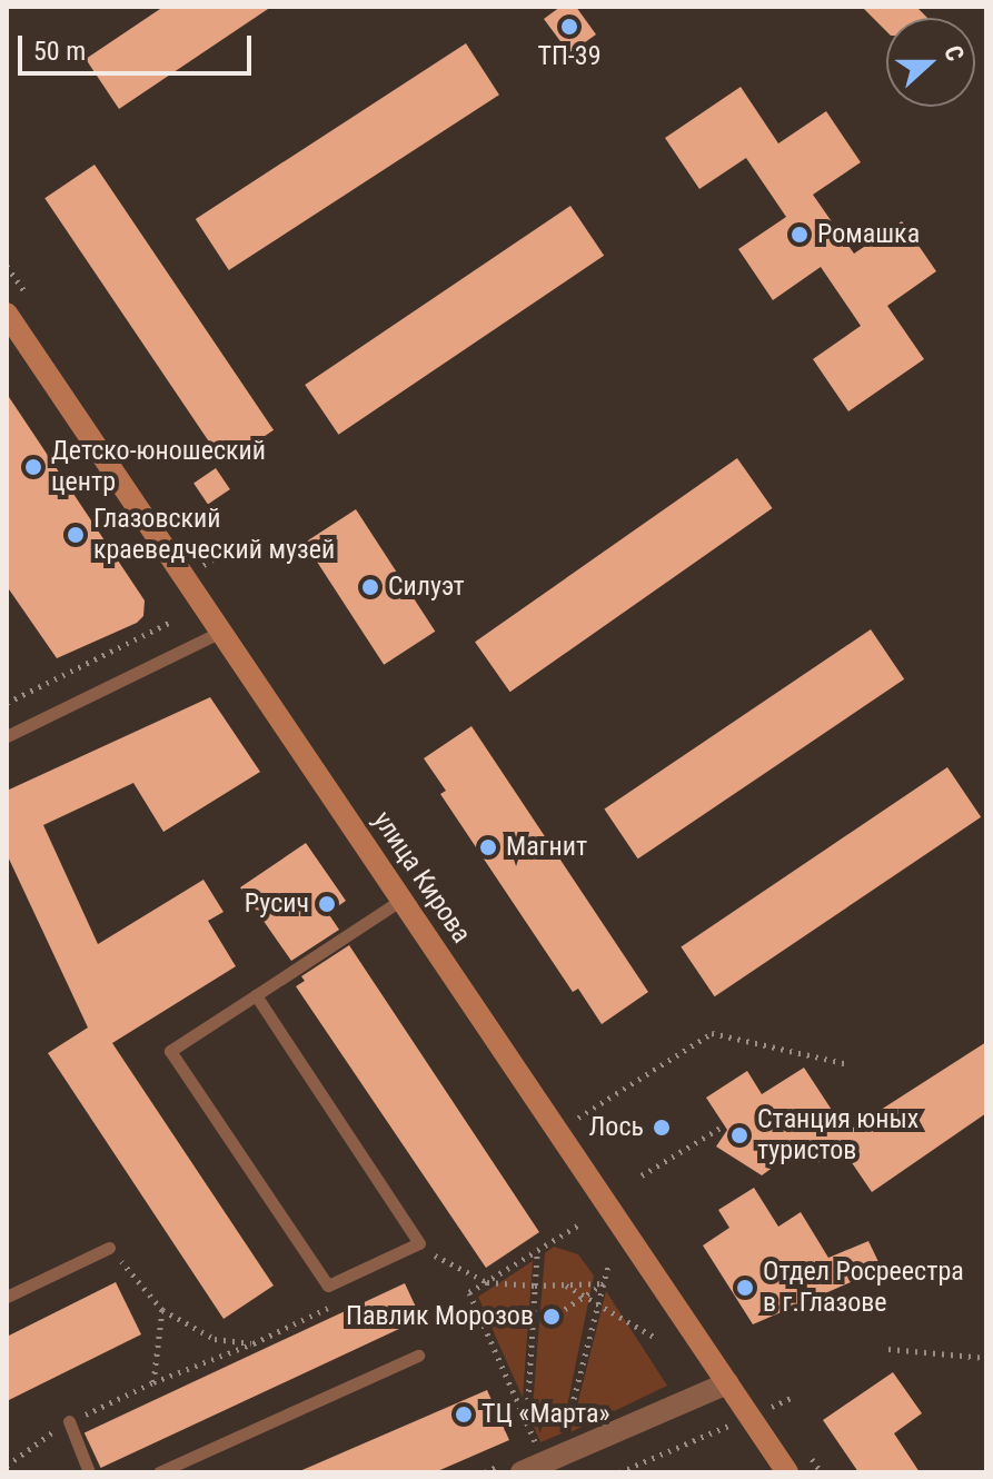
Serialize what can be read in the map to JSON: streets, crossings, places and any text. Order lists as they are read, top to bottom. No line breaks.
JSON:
{"streets":{"main road":["улица Кирова"]},"places":["ТП-39","Ромашка","Детско-юношеский центр","Глазовский краеведческий музей","Силуэт","Магнит","Русич","Лось","Станция юных туристов","Отдел Росреестра в г.Глазове","Павлик Морозов","ТЦ «Марта»"],"scale_bar":"50 m","north":"right"}
